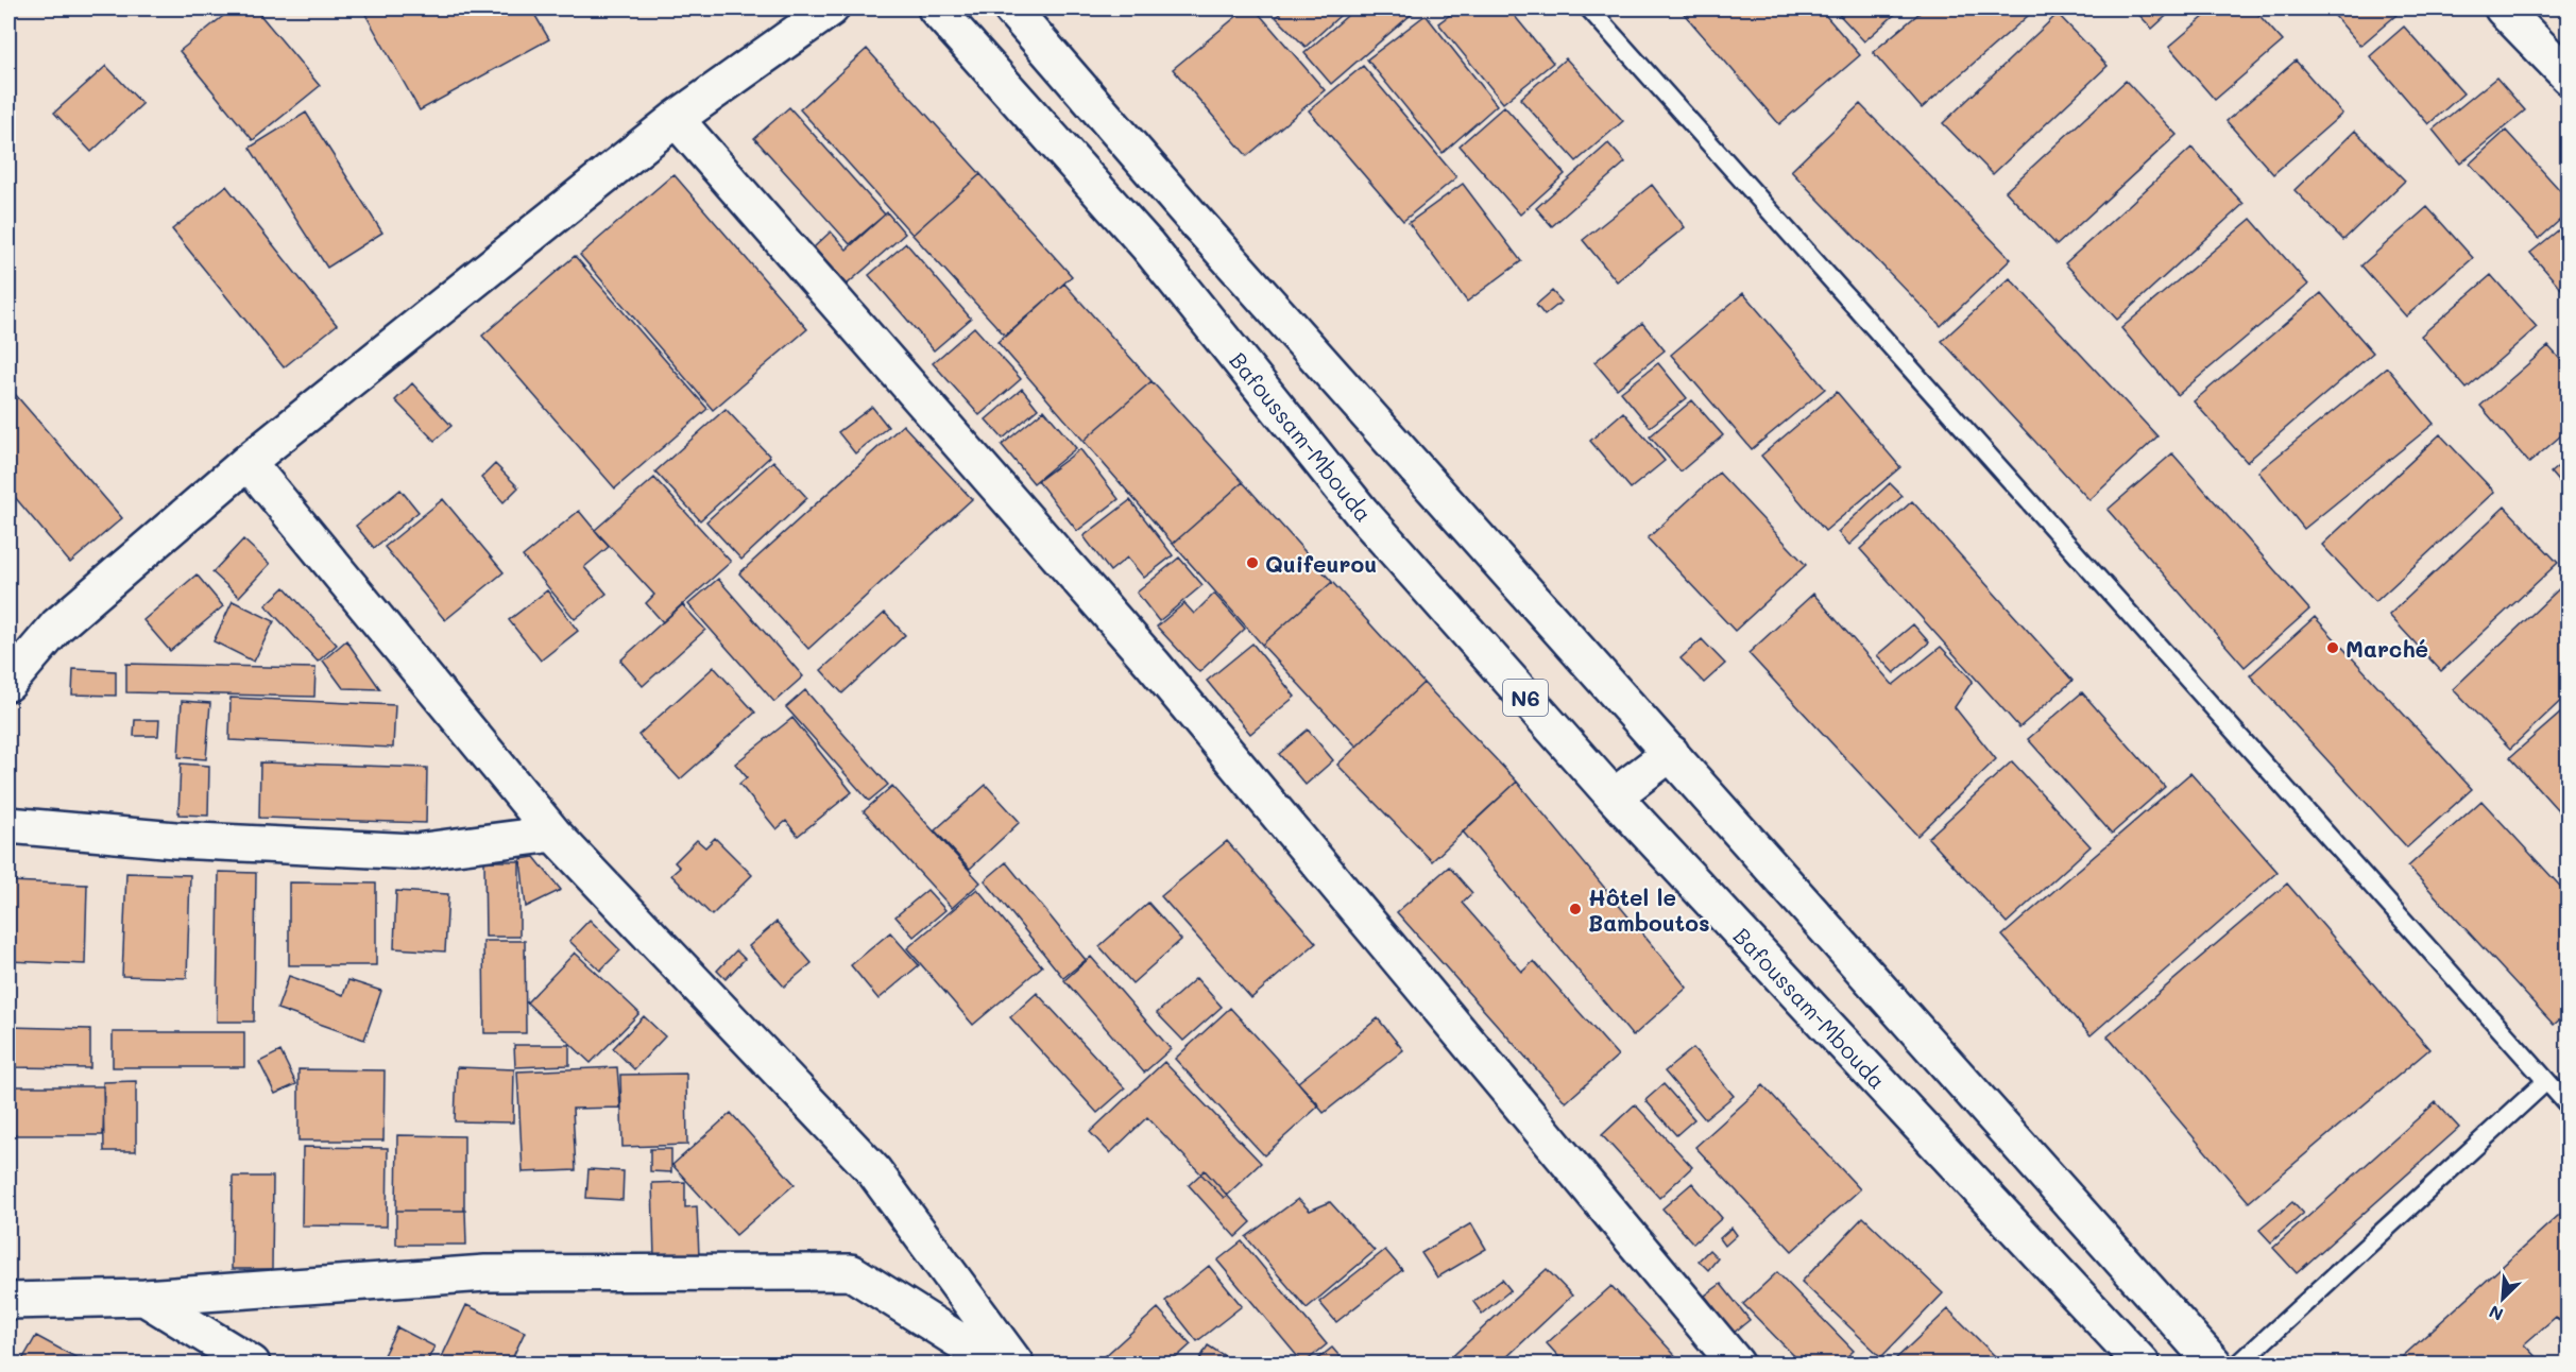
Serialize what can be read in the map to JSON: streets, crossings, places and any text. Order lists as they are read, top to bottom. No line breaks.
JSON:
{"streets":{"main road":["Bafoussam-Mbouda","N6"]},"places":["Quifeurou","Marché","Hôtel le Bamboutos"],"north":"bottom left"}
